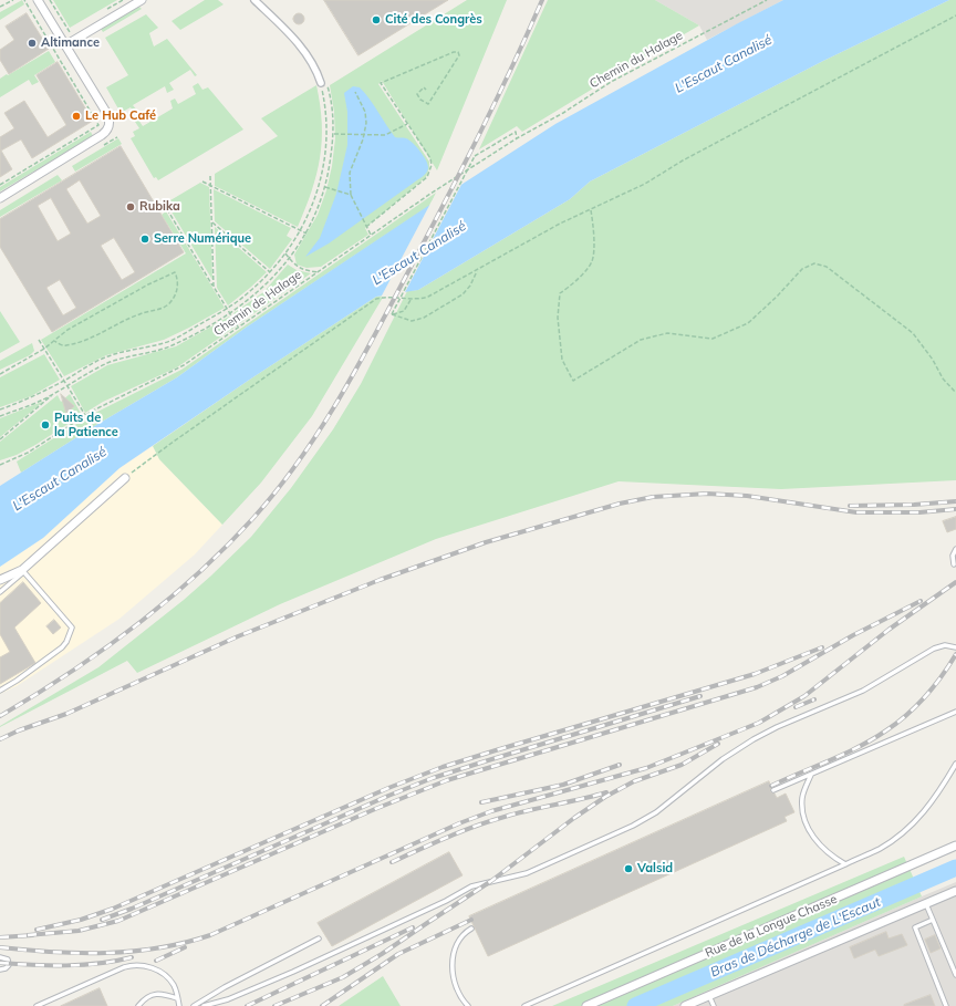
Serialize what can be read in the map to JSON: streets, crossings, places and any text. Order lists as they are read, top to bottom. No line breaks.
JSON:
{"streets":{"street":["Rue de la Longue Chasse"],"path":["Chemin du Halage","Chemin de Halage"]},"crossings":[["Chemin du Halage","Chemin de Halage"]],"water":["L'Escaut Canalisé","Bras de Décharge de L'Escaut"],"places":["Cité des Congrès","Altimance","Le Hub Café","Rubika","Serre Numérique","Puits de la Patience","Valsid"]}
